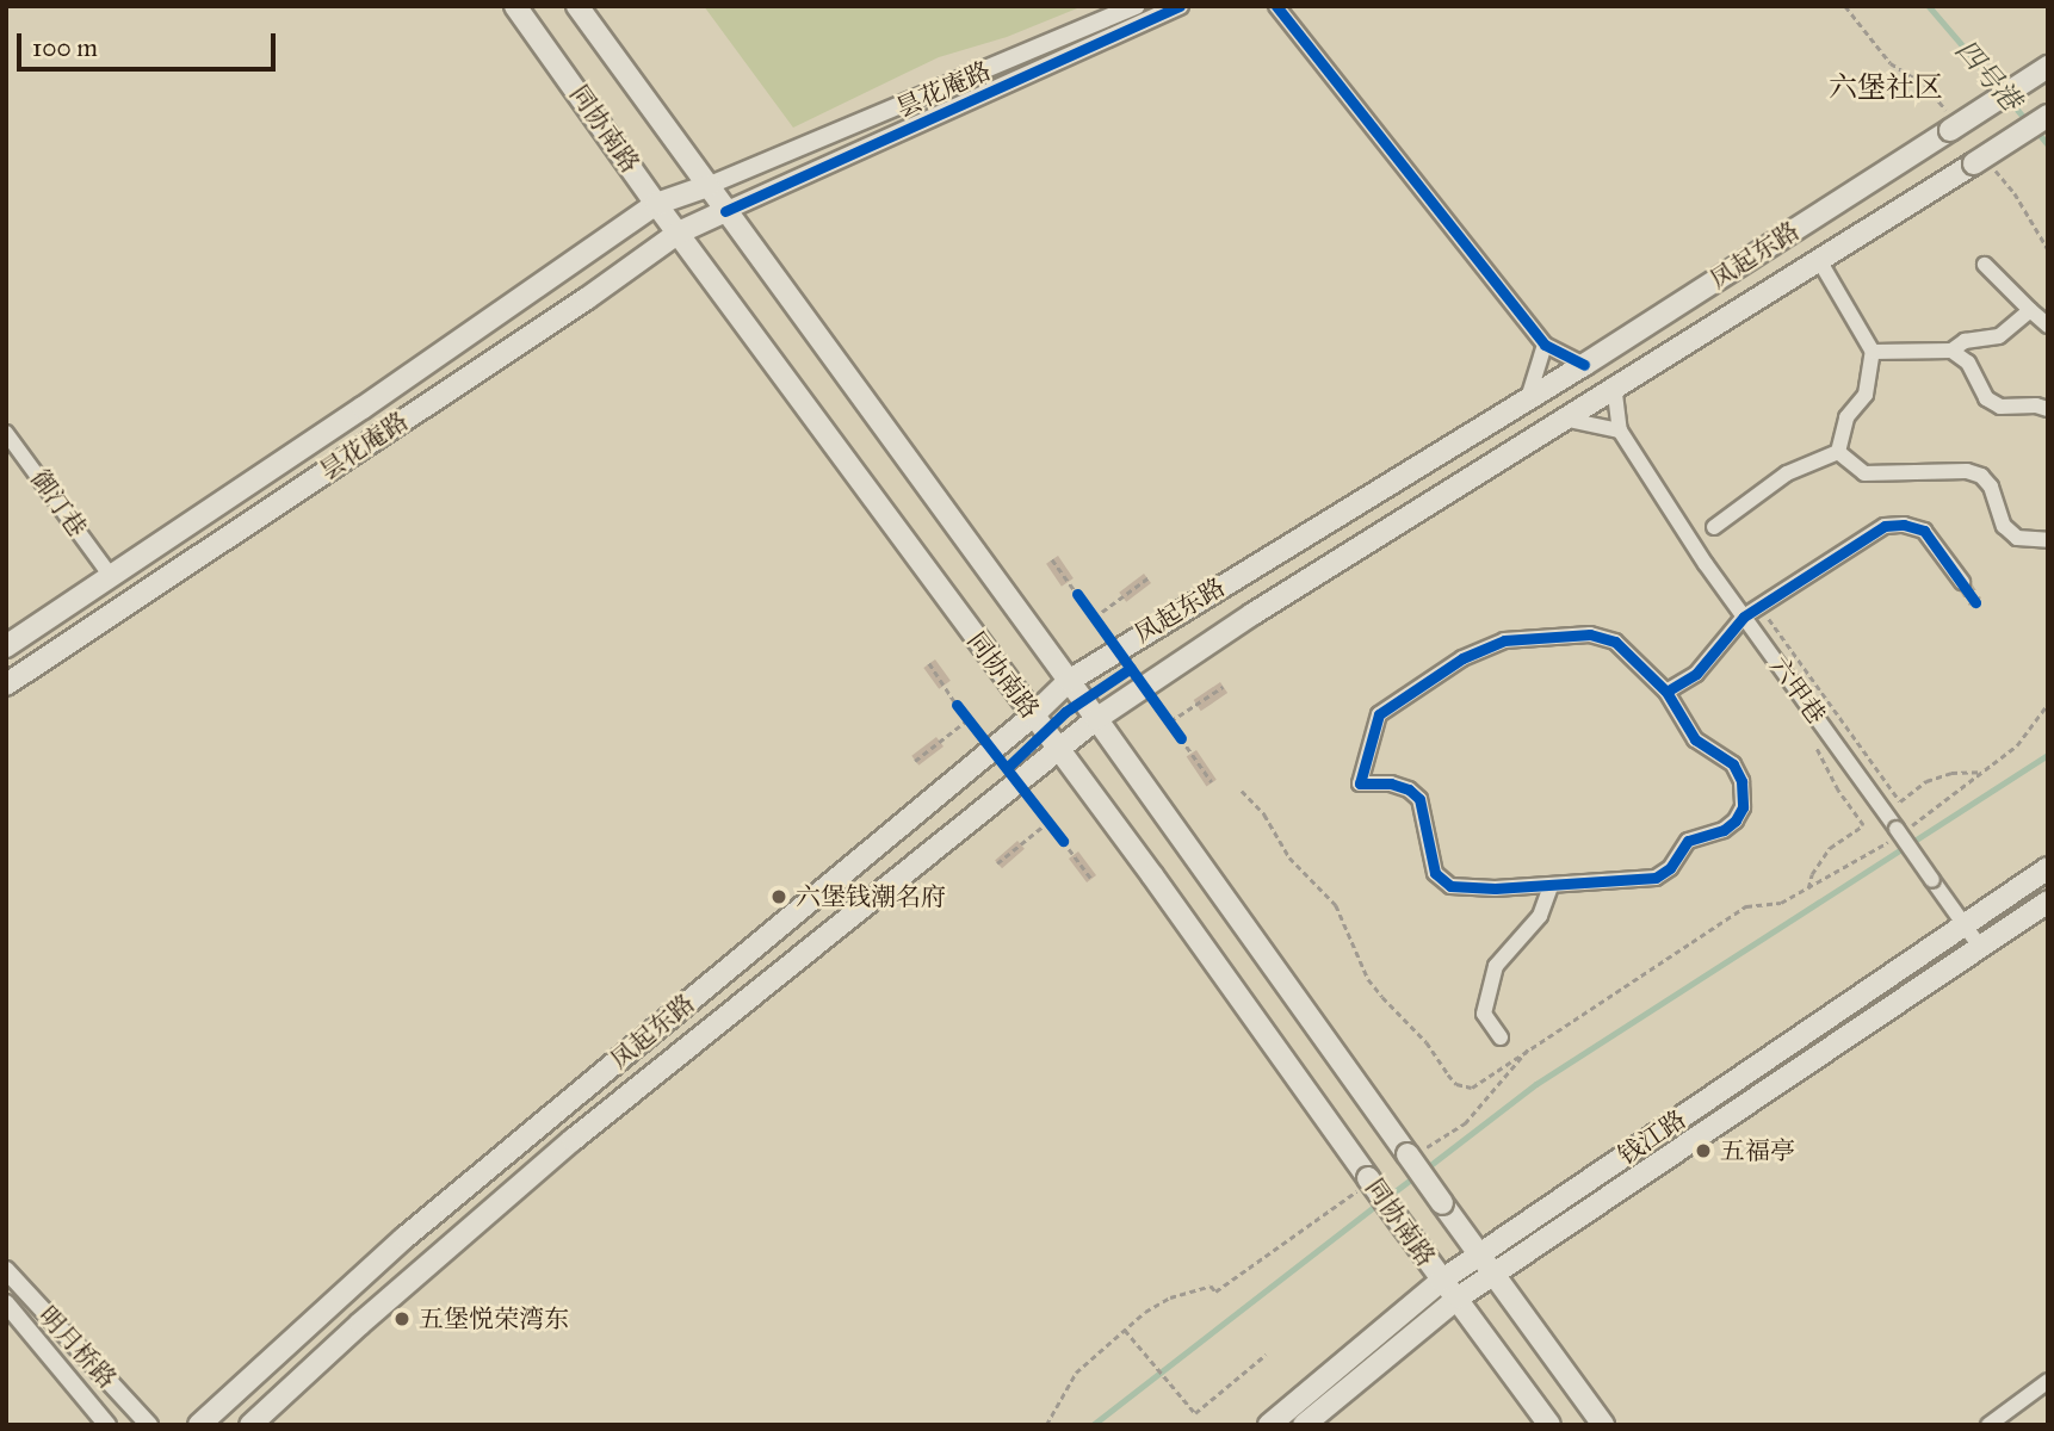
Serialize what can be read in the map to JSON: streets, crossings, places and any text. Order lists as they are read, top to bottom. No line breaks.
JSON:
{"streets":{"main road":["昙花庵路","同协南路","凤起东路","钱江路"],"street":["御汀巷","六甲巷","明月桥路"]},"crossings":[["昙花庵路","同协南路"],["昙花庵路","御汀巷"],["同协南路","凤起东路"],["同协南路","钱江路"],["凤起东路","六甲巷"],["六甲巷","钱江路"]],"districts":["六堡社区"],"water":["四号港"],"places":["六堡钱潮名府","五福亭","五堡悦荣湾东"],"scale_bar":"100 m"}
